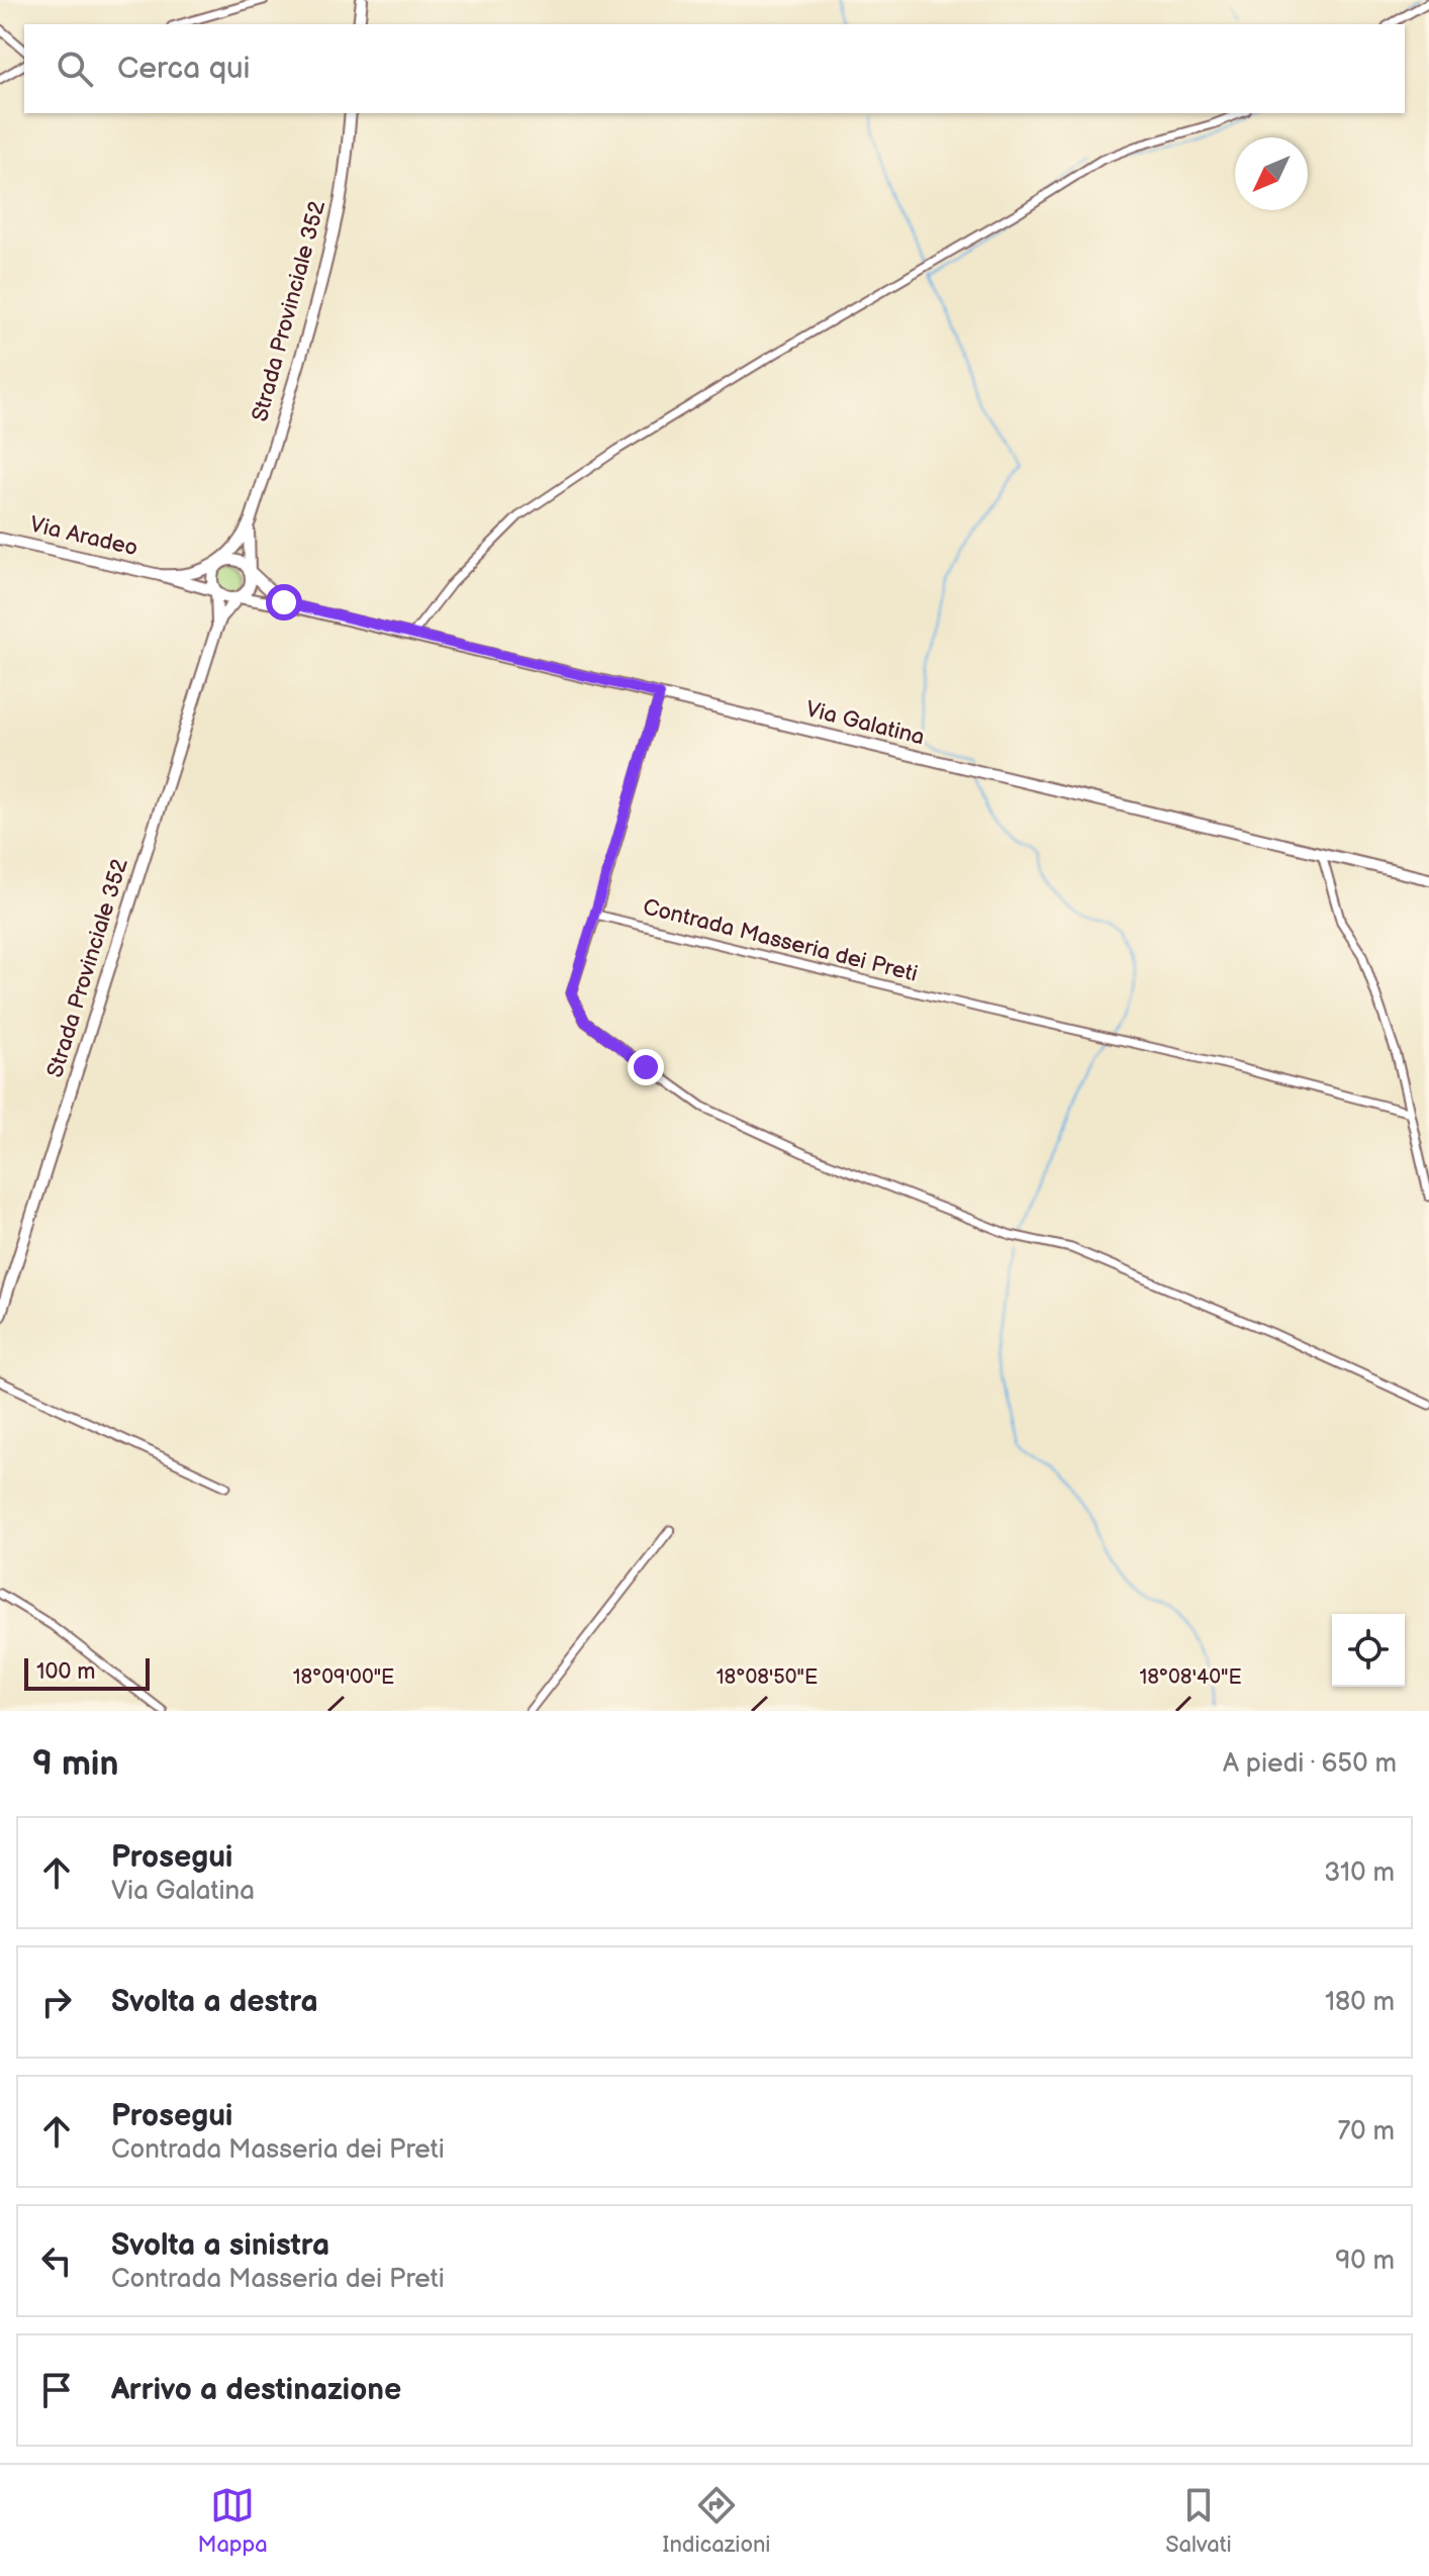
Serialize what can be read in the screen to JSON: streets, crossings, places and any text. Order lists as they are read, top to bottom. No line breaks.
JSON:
{"streets":{"main road":["Strada Provinciale 352","Via Aradeo","Via Galatina"],"street":["Contrada Masseria dei Preti"]},"crossings":[["Strada Provinciale 352","Via Aradeo"],["Strada Provinciale 352","Via Galatina"],["Via Aradeo","Via Galatina"]],"scale_bar":"100 m","north":"bottom left","page":{"search":"Cerca qui","scale":"100 m","heading":["9 min","A piedi · 650 m"],"list":[["Prosegui","Via Galatina","310 m"],["Svolta a destra","180 m"],["Prosegui","Contrada Masseria dei Preti","70 m"],["Svolta a sinistra","Contrada Masseria dei Preti","90 m"],"Arrivo a destinazione"],"nav":["Mappa","Indicazioni","Salvati"]},"coordinates":["18°09'00\"E","18°08'50\"E","18°08'40\"E"]}
